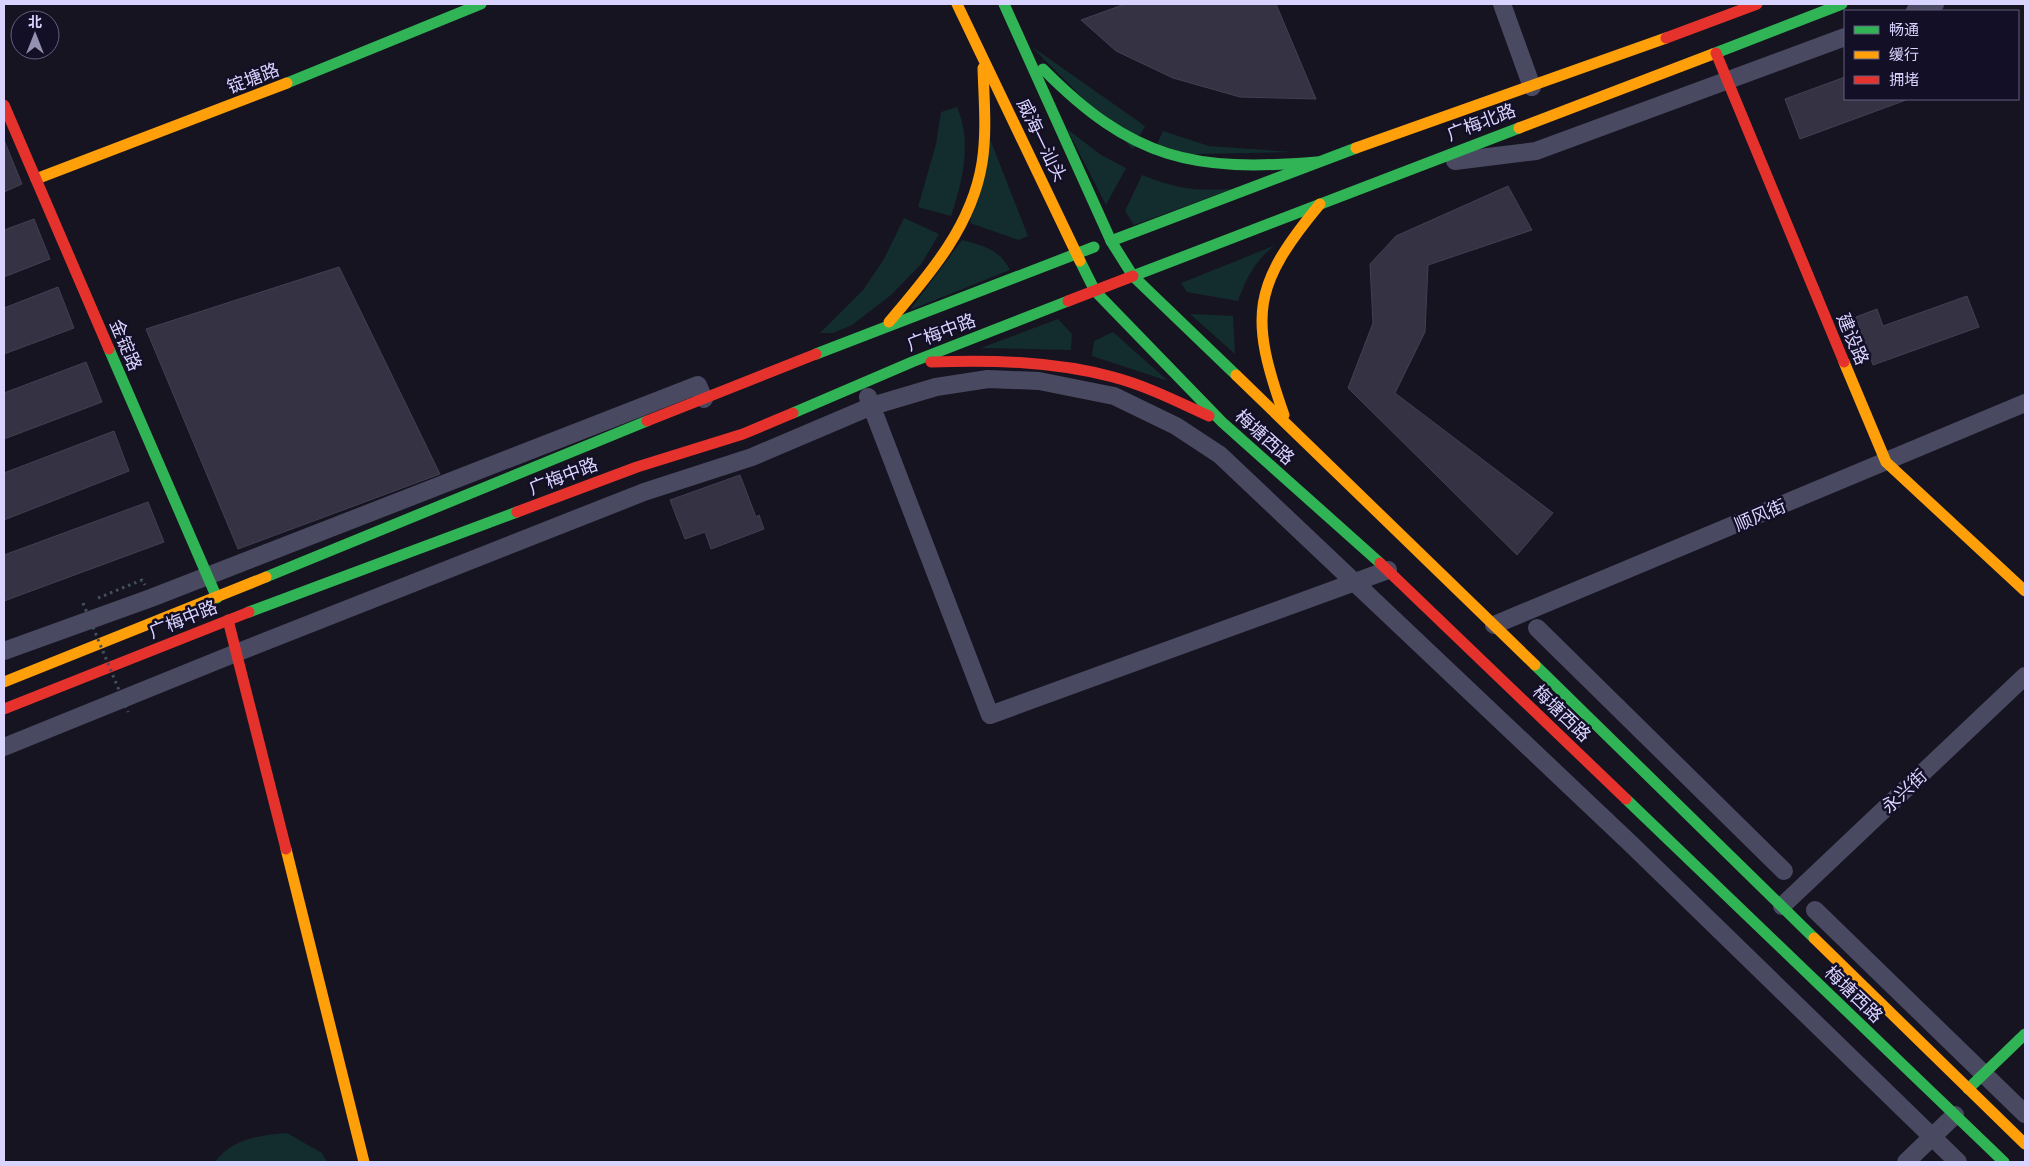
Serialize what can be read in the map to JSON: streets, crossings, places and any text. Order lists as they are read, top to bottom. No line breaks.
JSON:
{"streets":{"main road":["锭塘路","广梅北路","威海—汕头","广梅中路","建设路","金锭路","梅塘西路"],"street":["顺风街","永兴街"]},"crossings":[["锭塘路","金锭路"],["广梅北路","威海—汕头"],["广梅北路","广梅中路"],["广梅北路","建设路"],["广梅北路","梅塘西路"],["威海—汕头","广梅中路"],["威海—汕头","梅塘西路"],["广梅中路","金锭路"],["广梅中路","梅塘西路"],["建设路","顺风街"],["梅塘西路","顺风街"],["梅塘西路","永兴街"]],"legend":["畅通","缓行","拥堵"],"north":"top"}
